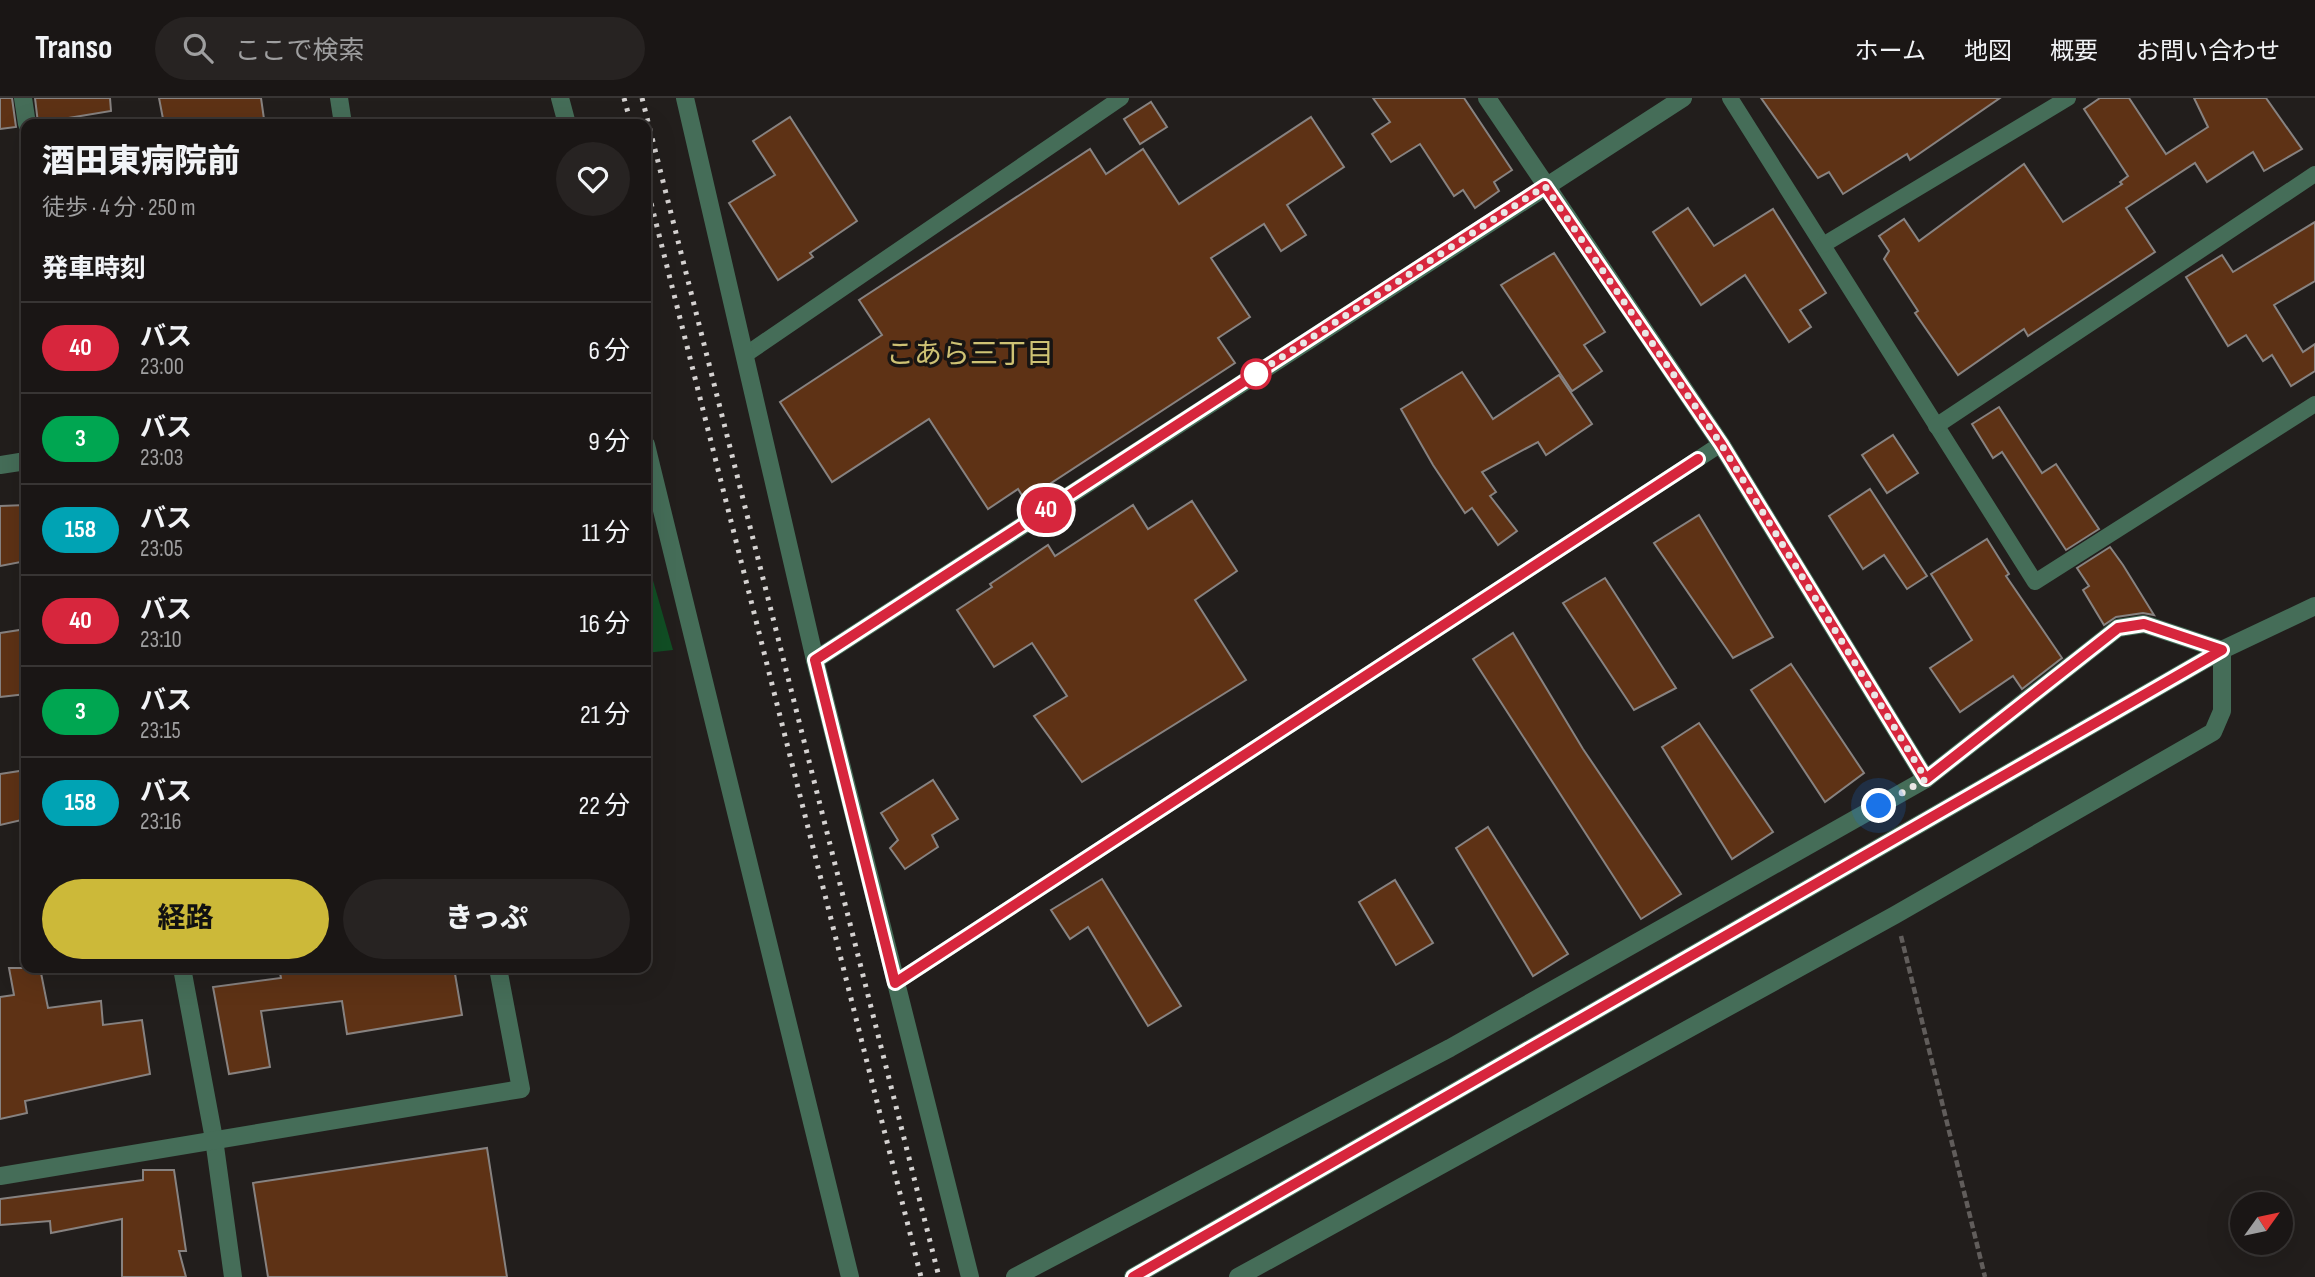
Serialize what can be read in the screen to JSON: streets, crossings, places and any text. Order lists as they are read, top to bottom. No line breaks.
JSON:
{"districts":["こあら三丁目"],"lines":["bus line 40"],"north":"top right","page":{"header":"Transo","search":"ここで検索","nav":["ホーム","地図","概要","お問い合わせ"],"on_map":"40","heading":[["酒田東病院前","徒歩 · 4 分 · 250 m"],"発車時刻"],"list":[{"mark":"40","name":"バス","note":"23:00","value":"6 分"},{"mark":"3","name":"バス","note":"23:03","value":"9 分"},{"mark":"158","name":"バス","note":"23:05","value":"11 分"},{"mark":"40","name":"バス","note":"23:10","value":"16 分"},{"mark":"3","name":"バス","note":"23:15","value":"21 分"},{"mark":"158","name":"バス","note":"23:16","value":"22 分"}],"buttons":["経路","きっぷ"]}}
